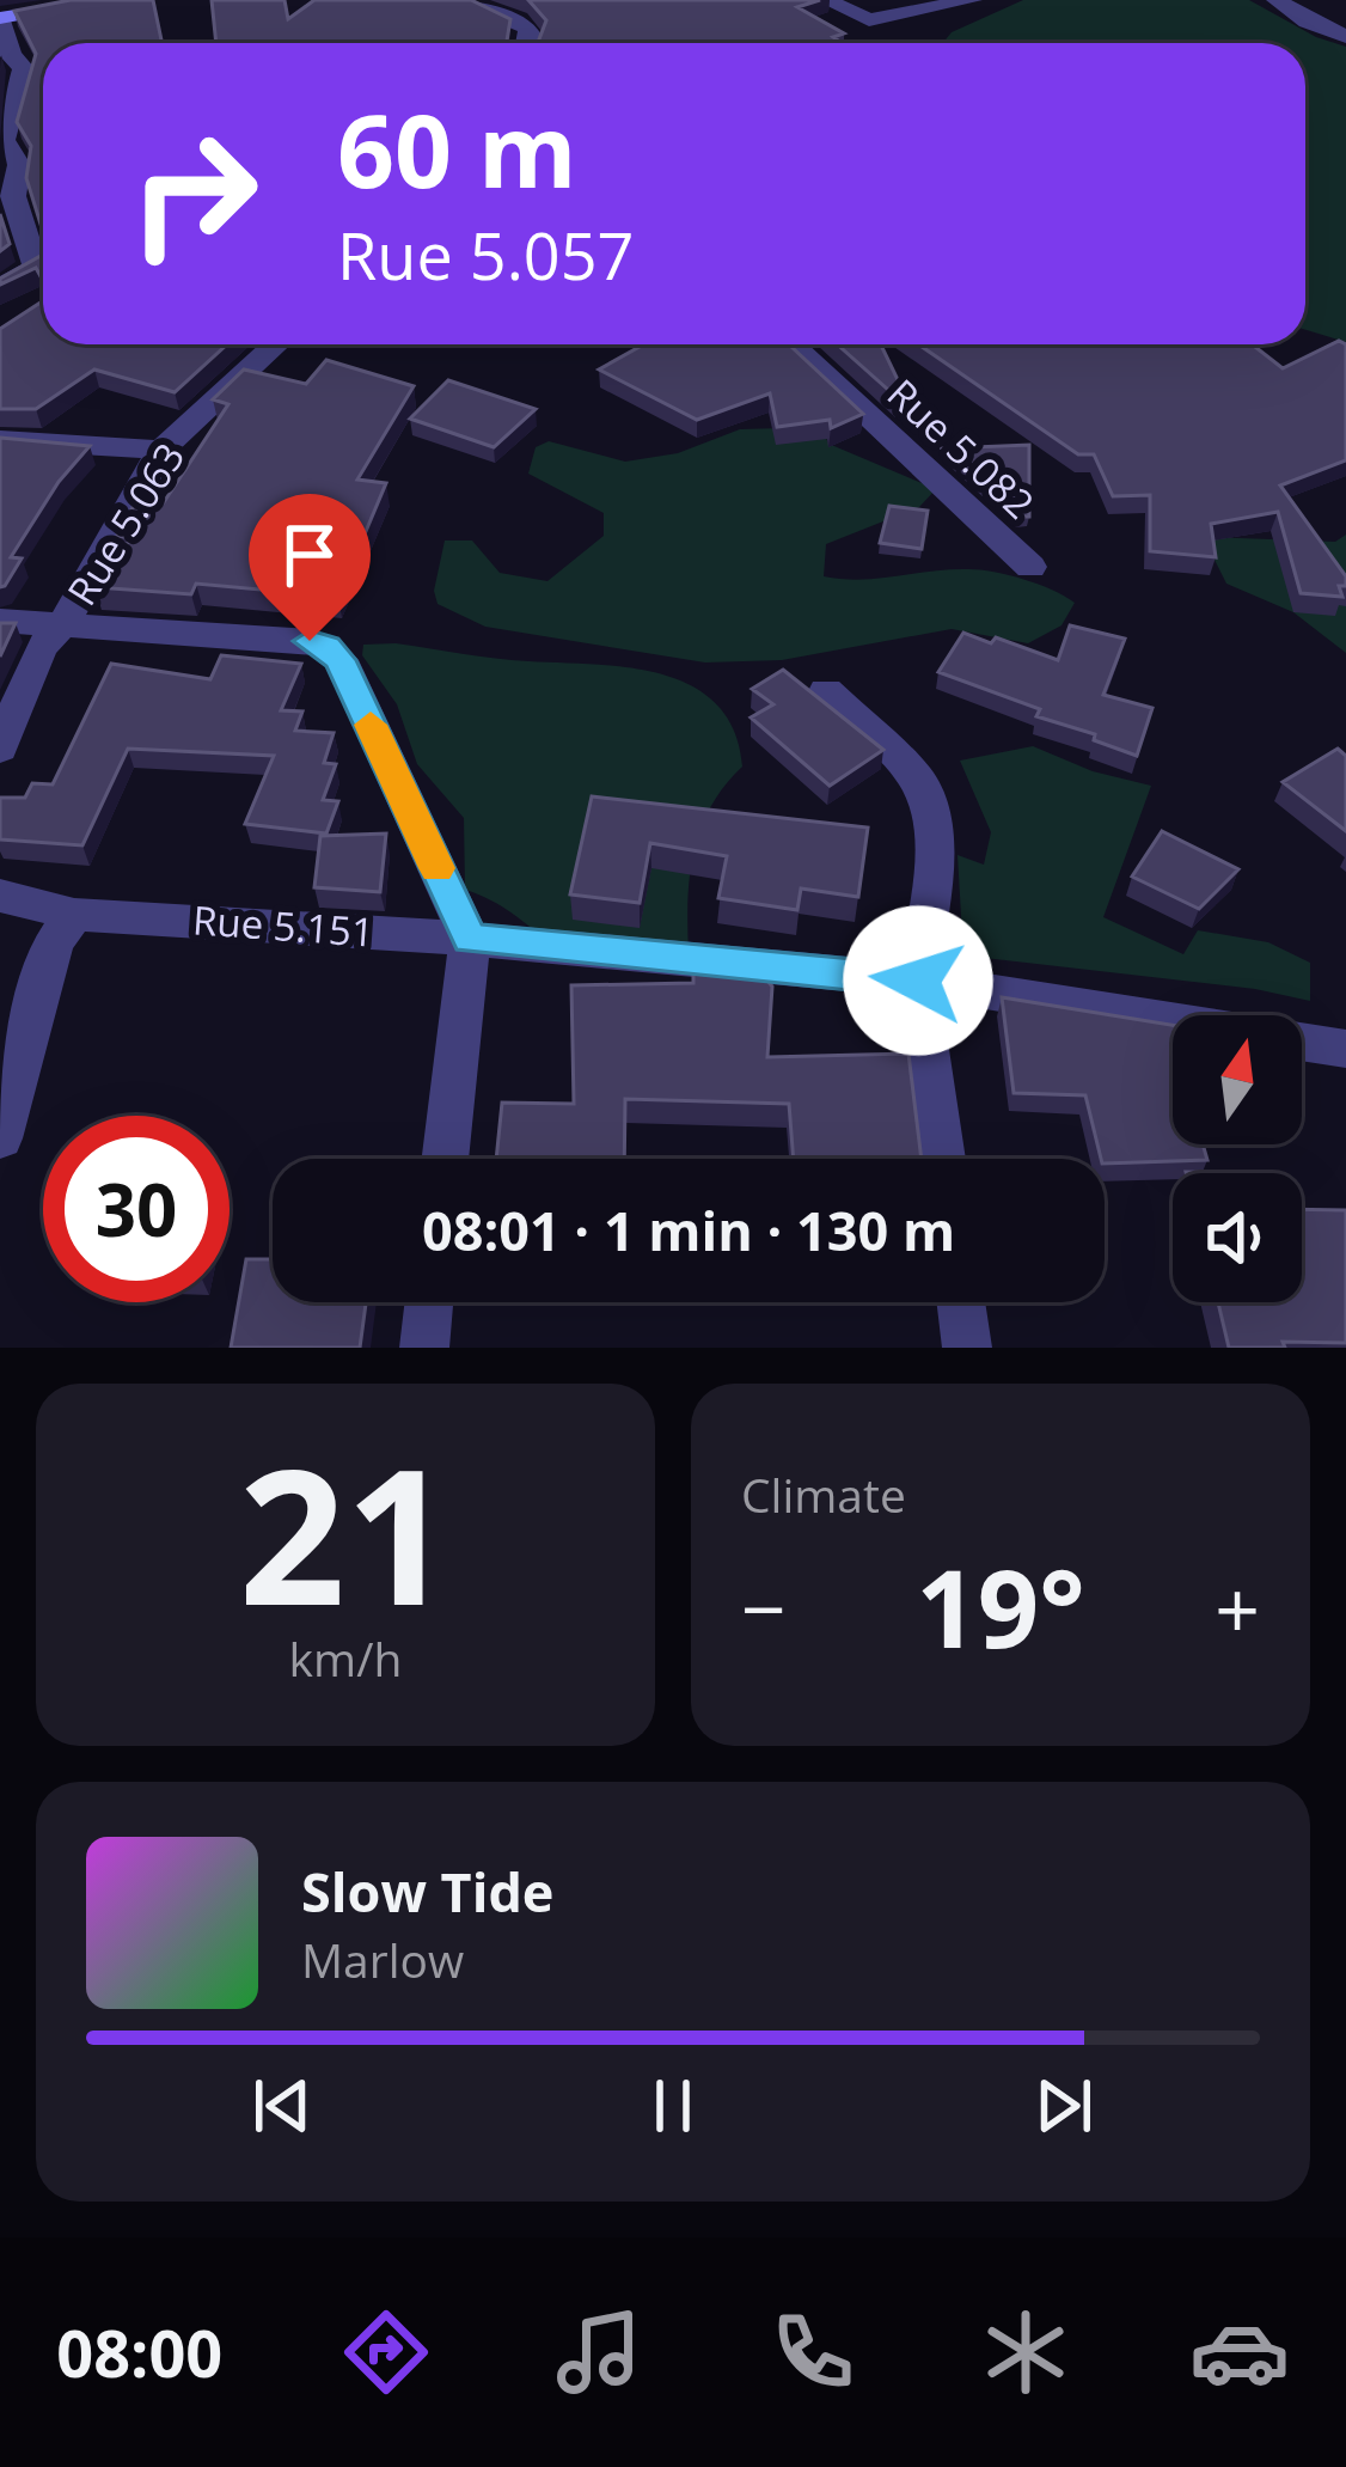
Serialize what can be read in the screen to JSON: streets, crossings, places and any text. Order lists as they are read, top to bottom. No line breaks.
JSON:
{"streets":{"street":["Rue 5.082","Rue 5.063","Rue 5.151"]},"north":"top","page":{"turn":["60 m","Rue 5.057"],"limit":"30","trip":"08:01 · 1 min · 130 m","tile":[["21","km/h"],"Climate"],"heat":["−","19°","+"],"song":["Slow Tide","Marlow"],"tabs":"08:00"}}
